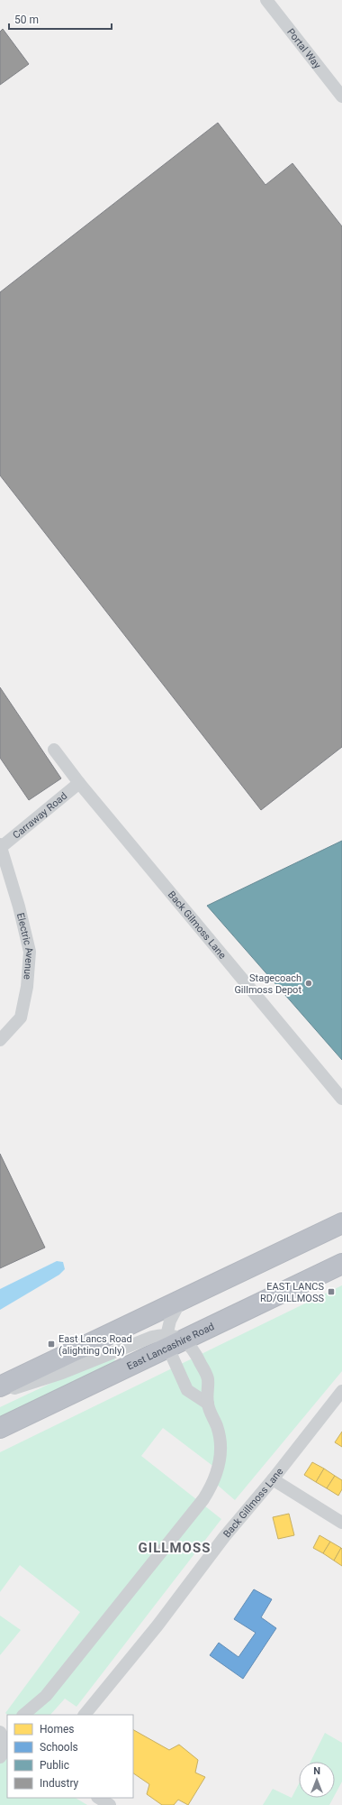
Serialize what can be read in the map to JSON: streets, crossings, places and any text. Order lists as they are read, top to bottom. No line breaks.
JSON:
{"streets":{"highway":["East Lancashire Road"],"street":["Portal Way","Carraway Road","Back Gilmoss Lane","Electric Avenue","Back Gillmoss Lane"]},"crossings":[["Carraway Road","Back Gilmoss Lane"],["Carraway Road","Electric Avenue"]],"districts":["GILLMOSS"],"places":{"other":["Stagecoach Gillmoss Depot"],"transit":["EAST LANCS RD/GILLMOSS","East Lancs Road (alighting Only)"]},"legend":["Homes","Schools","Public","Industry"],"scale_bar":"50 m","north":"top"}
